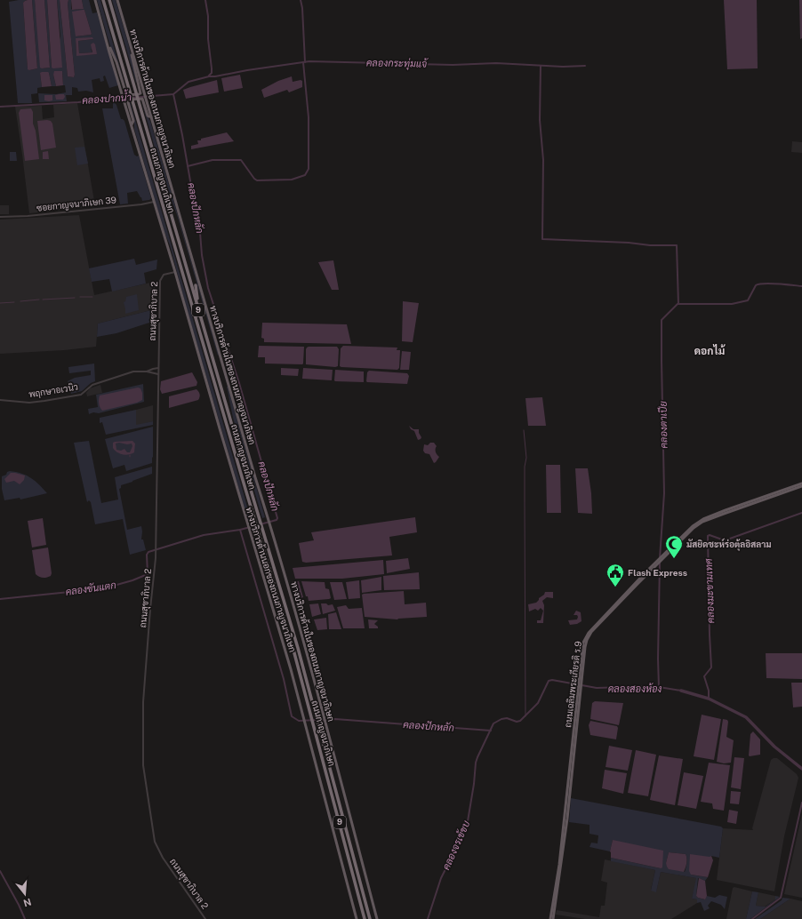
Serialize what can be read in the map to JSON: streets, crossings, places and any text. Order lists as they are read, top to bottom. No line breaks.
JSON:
{"streets":{"highway":["ถนนกาญจนาภิเษก","9"],"main road":["ทางบริการด้านในของถนนกาญจนาภิเษก","ทางบริการด้านนอกของถนนกาญจนาภิเษก","ถนนเฉลิมพระเกียรติ ร.9"],"street":["ซอยกาญจนาภิเษก 39","ถนนสุขาภิบาล 2","พฤกษาอเวนิว"]},"crossings":[["ซอยกาญจนาภิเษก 39","ทางบริการด้านนอกของถนนกาญจนาภิเษก"],["ถนนสุขาภิบาล 2","พฤกษาอเวนิว"],["ถนนสุขาภิบาล 2","ทางบริการด้านนอกของถนนกาญจนาภิเษก"]],"districts":["ดอกไม้"],"water":["คลองกระทุ่มแจ้","คลองปากน้ำ","คลองปักหลัก","คลองตาเปีย","คลองขันแตก","คลองมะขามเทศ","คลองสองห้อง","คลองจรเข้ขบ"],"places":{"mosque":["มัสยิดซะห์ร่อตุ้ลอิสลาม"],"public building":["Flash Express"]},"north":"bottom"}
